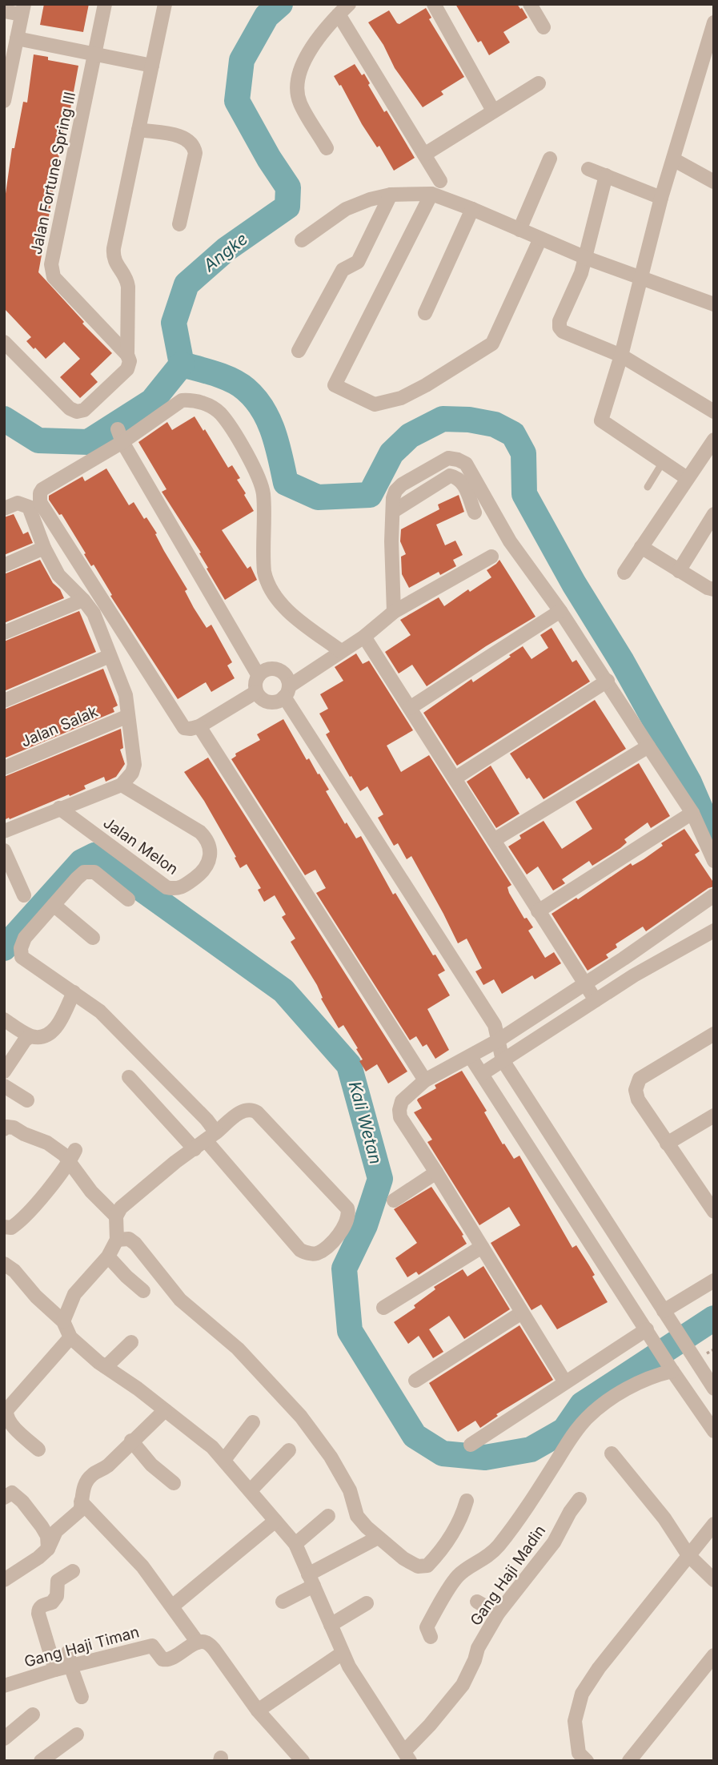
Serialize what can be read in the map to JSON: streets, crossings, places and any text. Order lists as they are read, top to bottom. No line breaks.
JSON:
{"streets":{"street":["Jalan Fortune Spring III","Jalan Salak","Jalan Melon","Gang Haji Madin","Gang Haji Timan"]},"water":["Angke","Kali Wetan"]}
